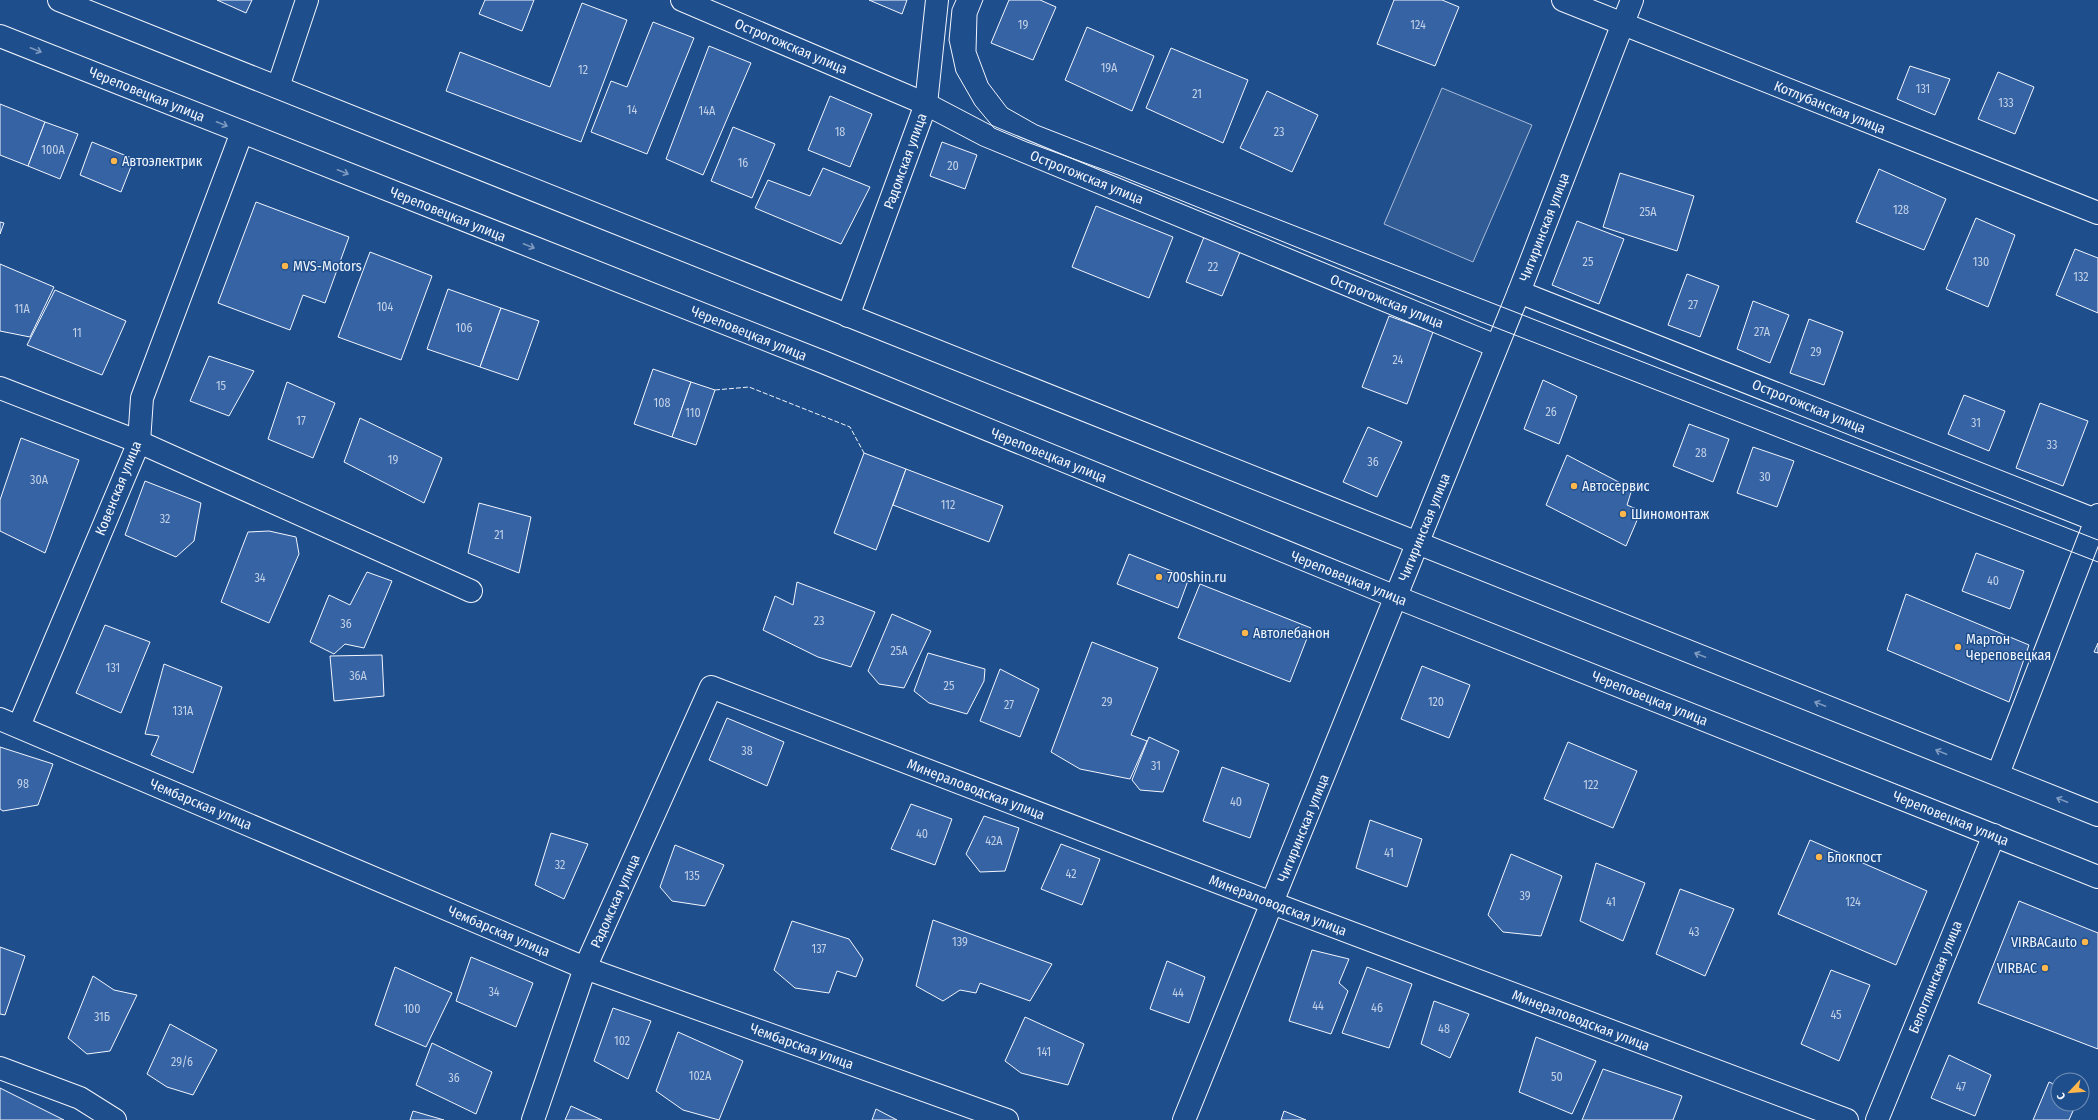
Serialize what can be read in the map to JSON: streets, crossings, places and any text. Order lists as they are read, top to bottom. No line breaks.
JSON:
{"streets":{"main road":["Острогожская улица","Череповецкая улица","Котлубанская улица","Радомская улица","Чигиринская улица","Ковенская улица","Минераловодская улица","Чембарская улица","Белоглинская улица"]},"crossings":[["Острогожская улица","Радомская улица"],["Острогожская улица","Чигиринская улица"],["Череповецкая улица","Чигиринская улица"],["Череповецкая улица","Ковенская улица"],["Череповецкая улица","Белоглинская улица"],["Котлубанская улица","Чигиринская улица"],["Радомская улица","Минераловодская улица"],["Радомская улица","Чембарская улица"],["Чигиринская улица","Минераловодская улица"],["Ковенская улица","Чембарская улица"]],"places":["Автоэлектрик","MVS-Motors","Автосервис","Шиномонтаж","700shin.ru","Автолебанон","Мартон Череповецкая","Блокпост","VIRBACauto","VIRBAC"],"house_numbers":["19","124","19А","12","131","21","133","14","14А","18","23","100А","16","20","128","25А","25","130","22","132","27","104","11А","106","27А","11","29","24","15","108","26","110","17","31","33","28","19","36","30","30А","112","32","21","34","40","23","36","25А","131","36А","25","29","120","27","131А","38","31","98","122","40","40","42А","41","32","42","135","39","41","124","43","139","137","34","44","44","46","100","45","31Б","48","102","141","29/6","102А","50","36","47"],"north":"bottom left"}
